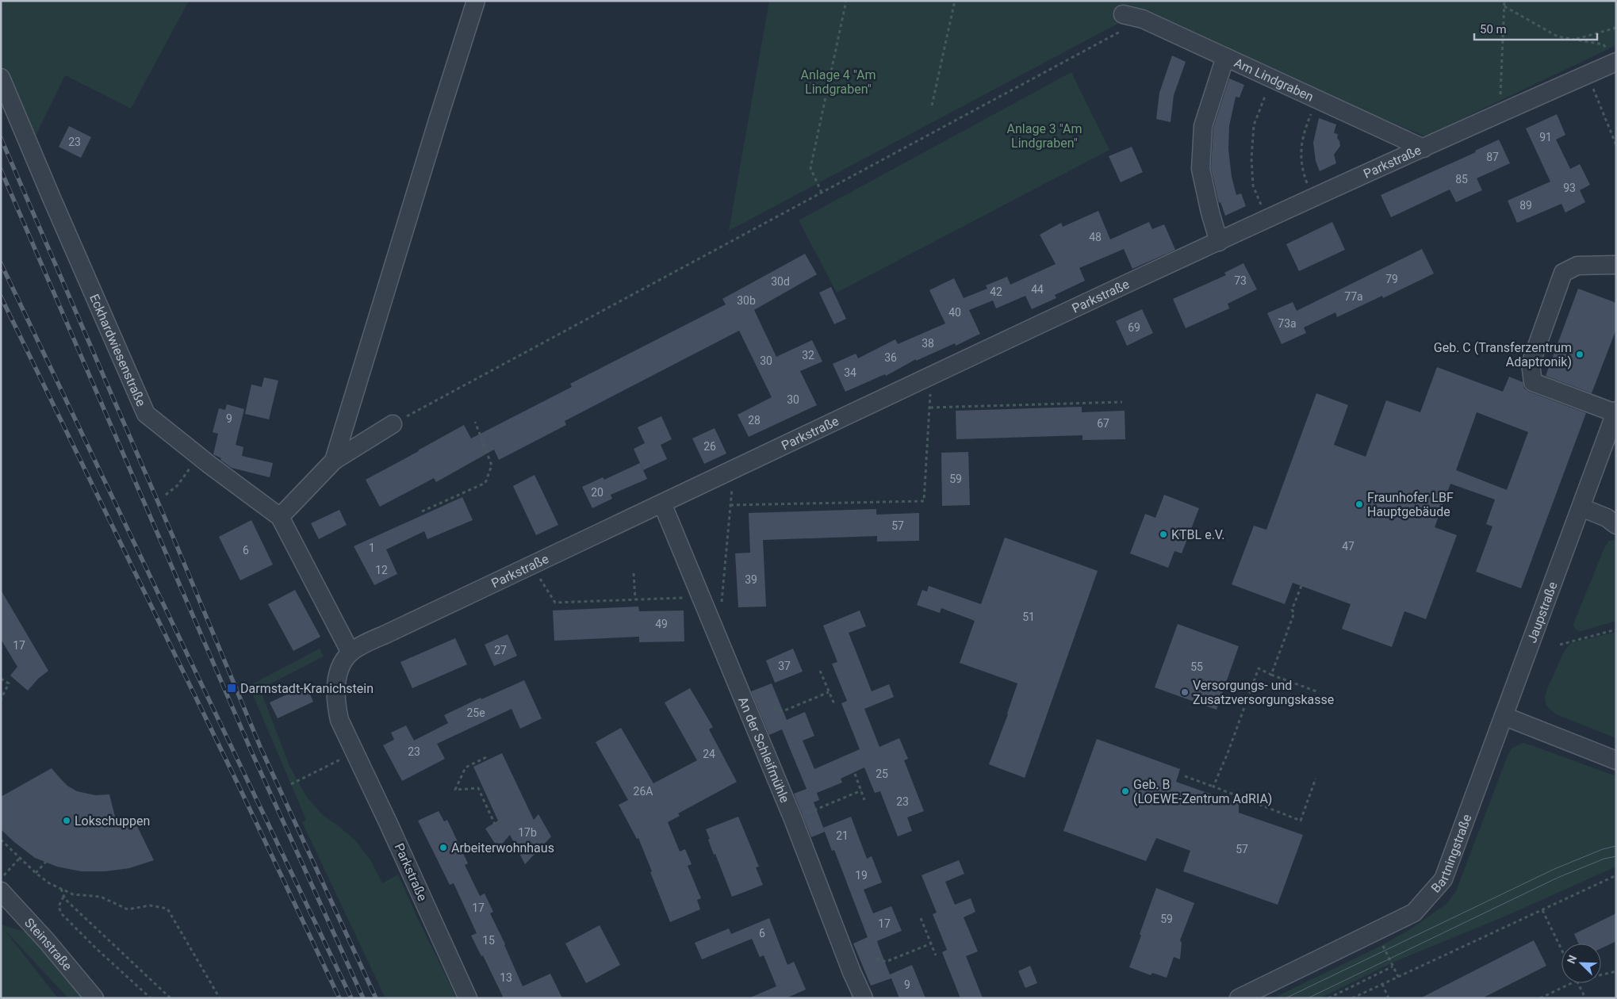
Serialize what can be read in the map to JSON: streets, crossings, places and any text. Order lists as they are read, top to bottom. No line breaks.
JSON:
{"streets":{"street":["Am Lindgraben","Parkstraße","Eckhardwiesenstraße","Jaupstraße","An der Schleifmühle","Bartningstraße","Steinstraße"]},"crossings":[["Am Lindgraben","Parkstraße"],["Parkstraße","Eckhardwiesenstraße"],["Parkstraße","An der Schleifmühle"],["Jaupstraße","Bartningstraße"]],"parks":["Anlage 4 \"Am Lindgraben\"","Anlage 3 \"Am Lindgraben\""],"places":{"other":["Geb. C (Transferzentrum Adaptronik)","Fraunhofer LBF Hauptgebäude","KTBL e.V.","Versorgungs- und Zusatzversorgungskasse","Geb. B (LOEWE-Zentrum AdRIA)","Lokschuppen","Arbeiterwohnhaus"],"transit":["Darmstadt-Kranichstein"]},"house_numbers":["91","23","87","85","93","89","48","79","73","30d","44","42","77a","30b","40","73a","69","38","32","36","30","34","30","9","28","67","26","59","20","57","47","1","6","12","39","51","49","17","27","37","55","25e","23","24","25","26A","23","17b","21","57","19","17","59","17","6","15","13","9"],"scale_bar":"50 m","north":"top left"}
